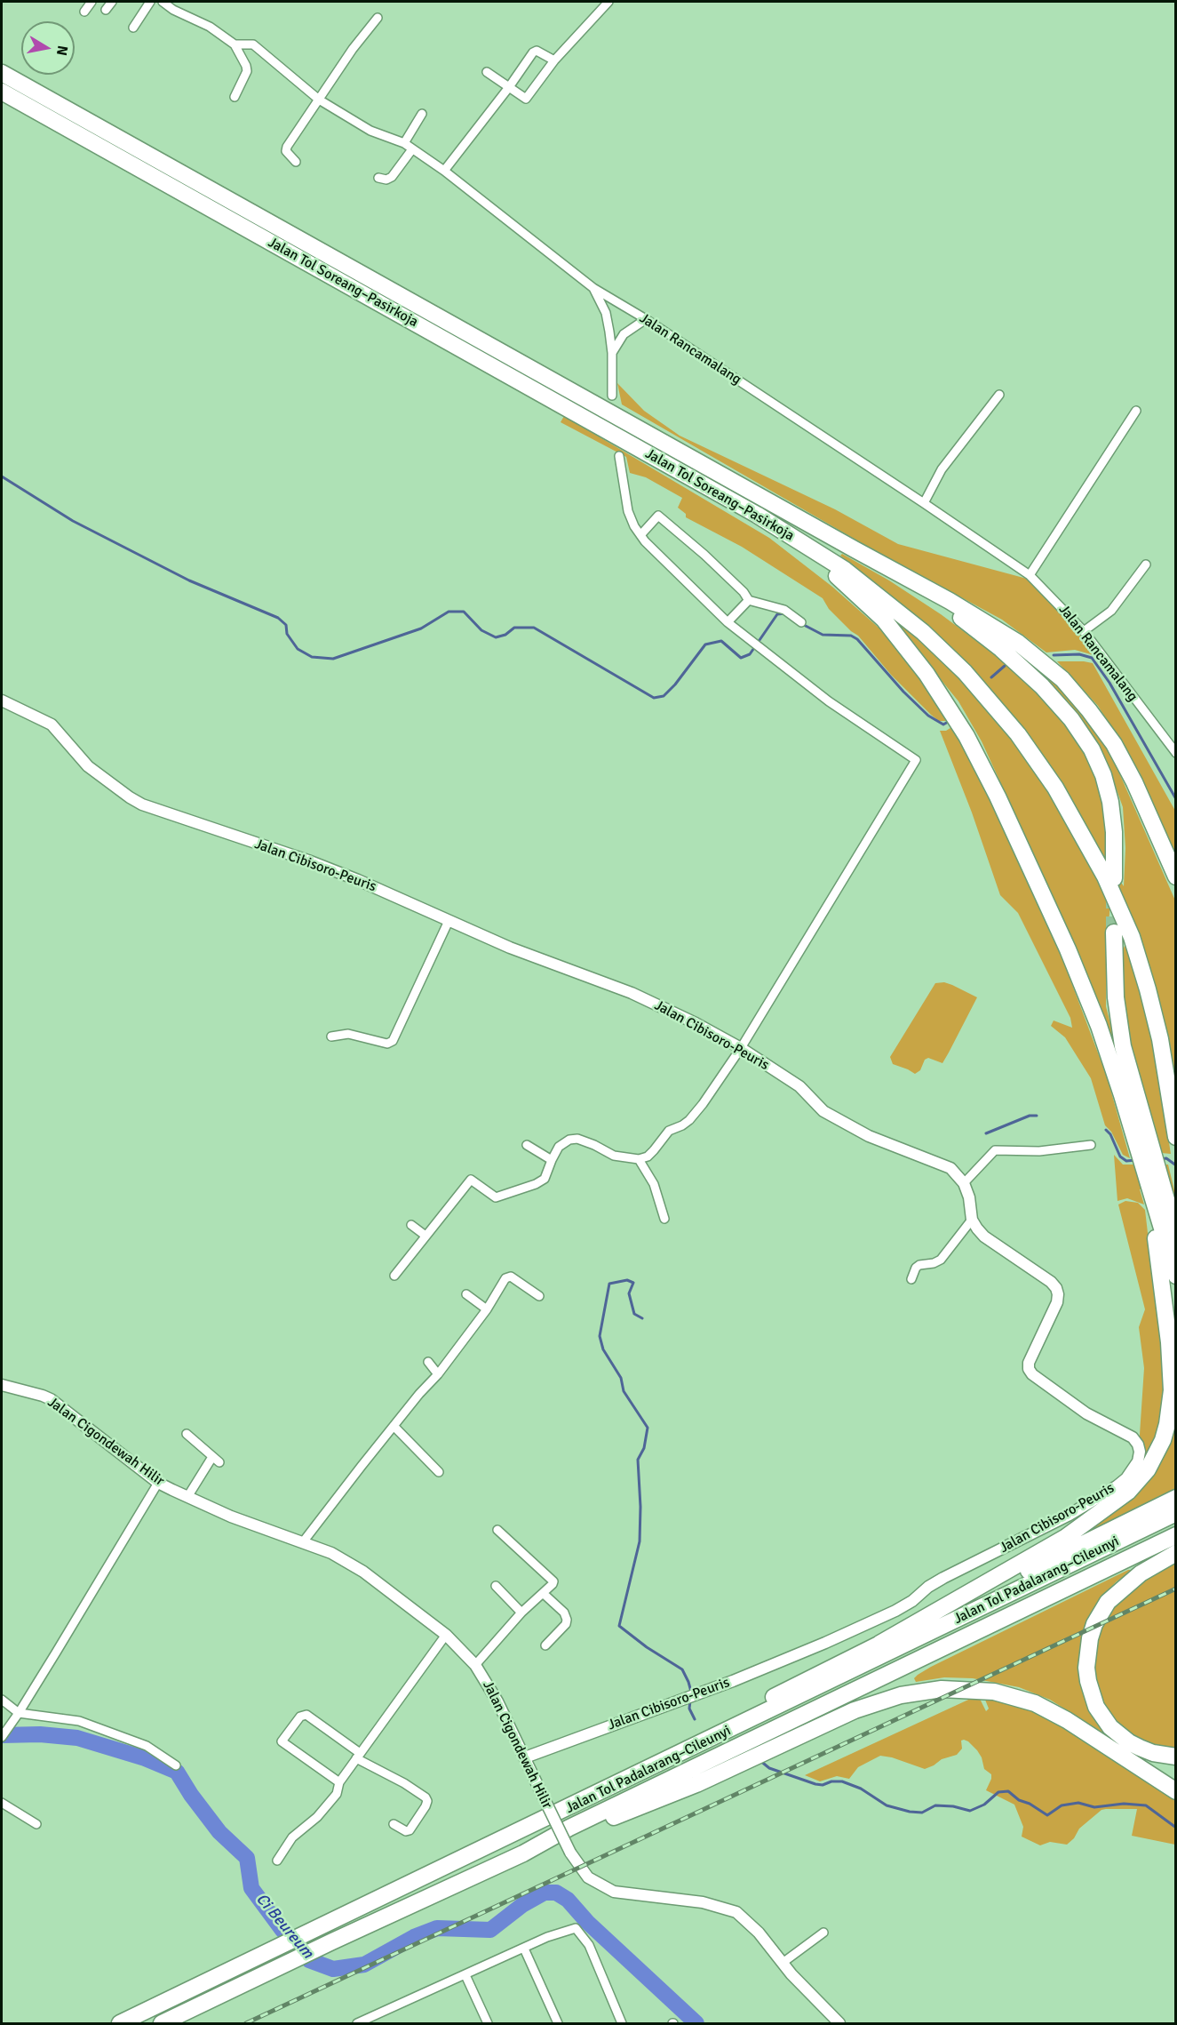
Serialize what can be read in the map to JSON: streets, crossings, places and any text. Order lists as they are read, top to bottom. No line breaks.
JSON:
{"streets":{"highway":["Jalan Tol Soreang–Pasirkoja","Jalan Tol Padalarang–Cileunyi"],"street":["Jalan Rancamalang","Jalan Cibisoro-Peuris","Jalan Cigondewah Hilir"]},"crossings":[["Jalan Cibisoro-Peuris","Jalan Cigondewah Hilir"]],"water":["Ci Beureum"],"north":"right"}
